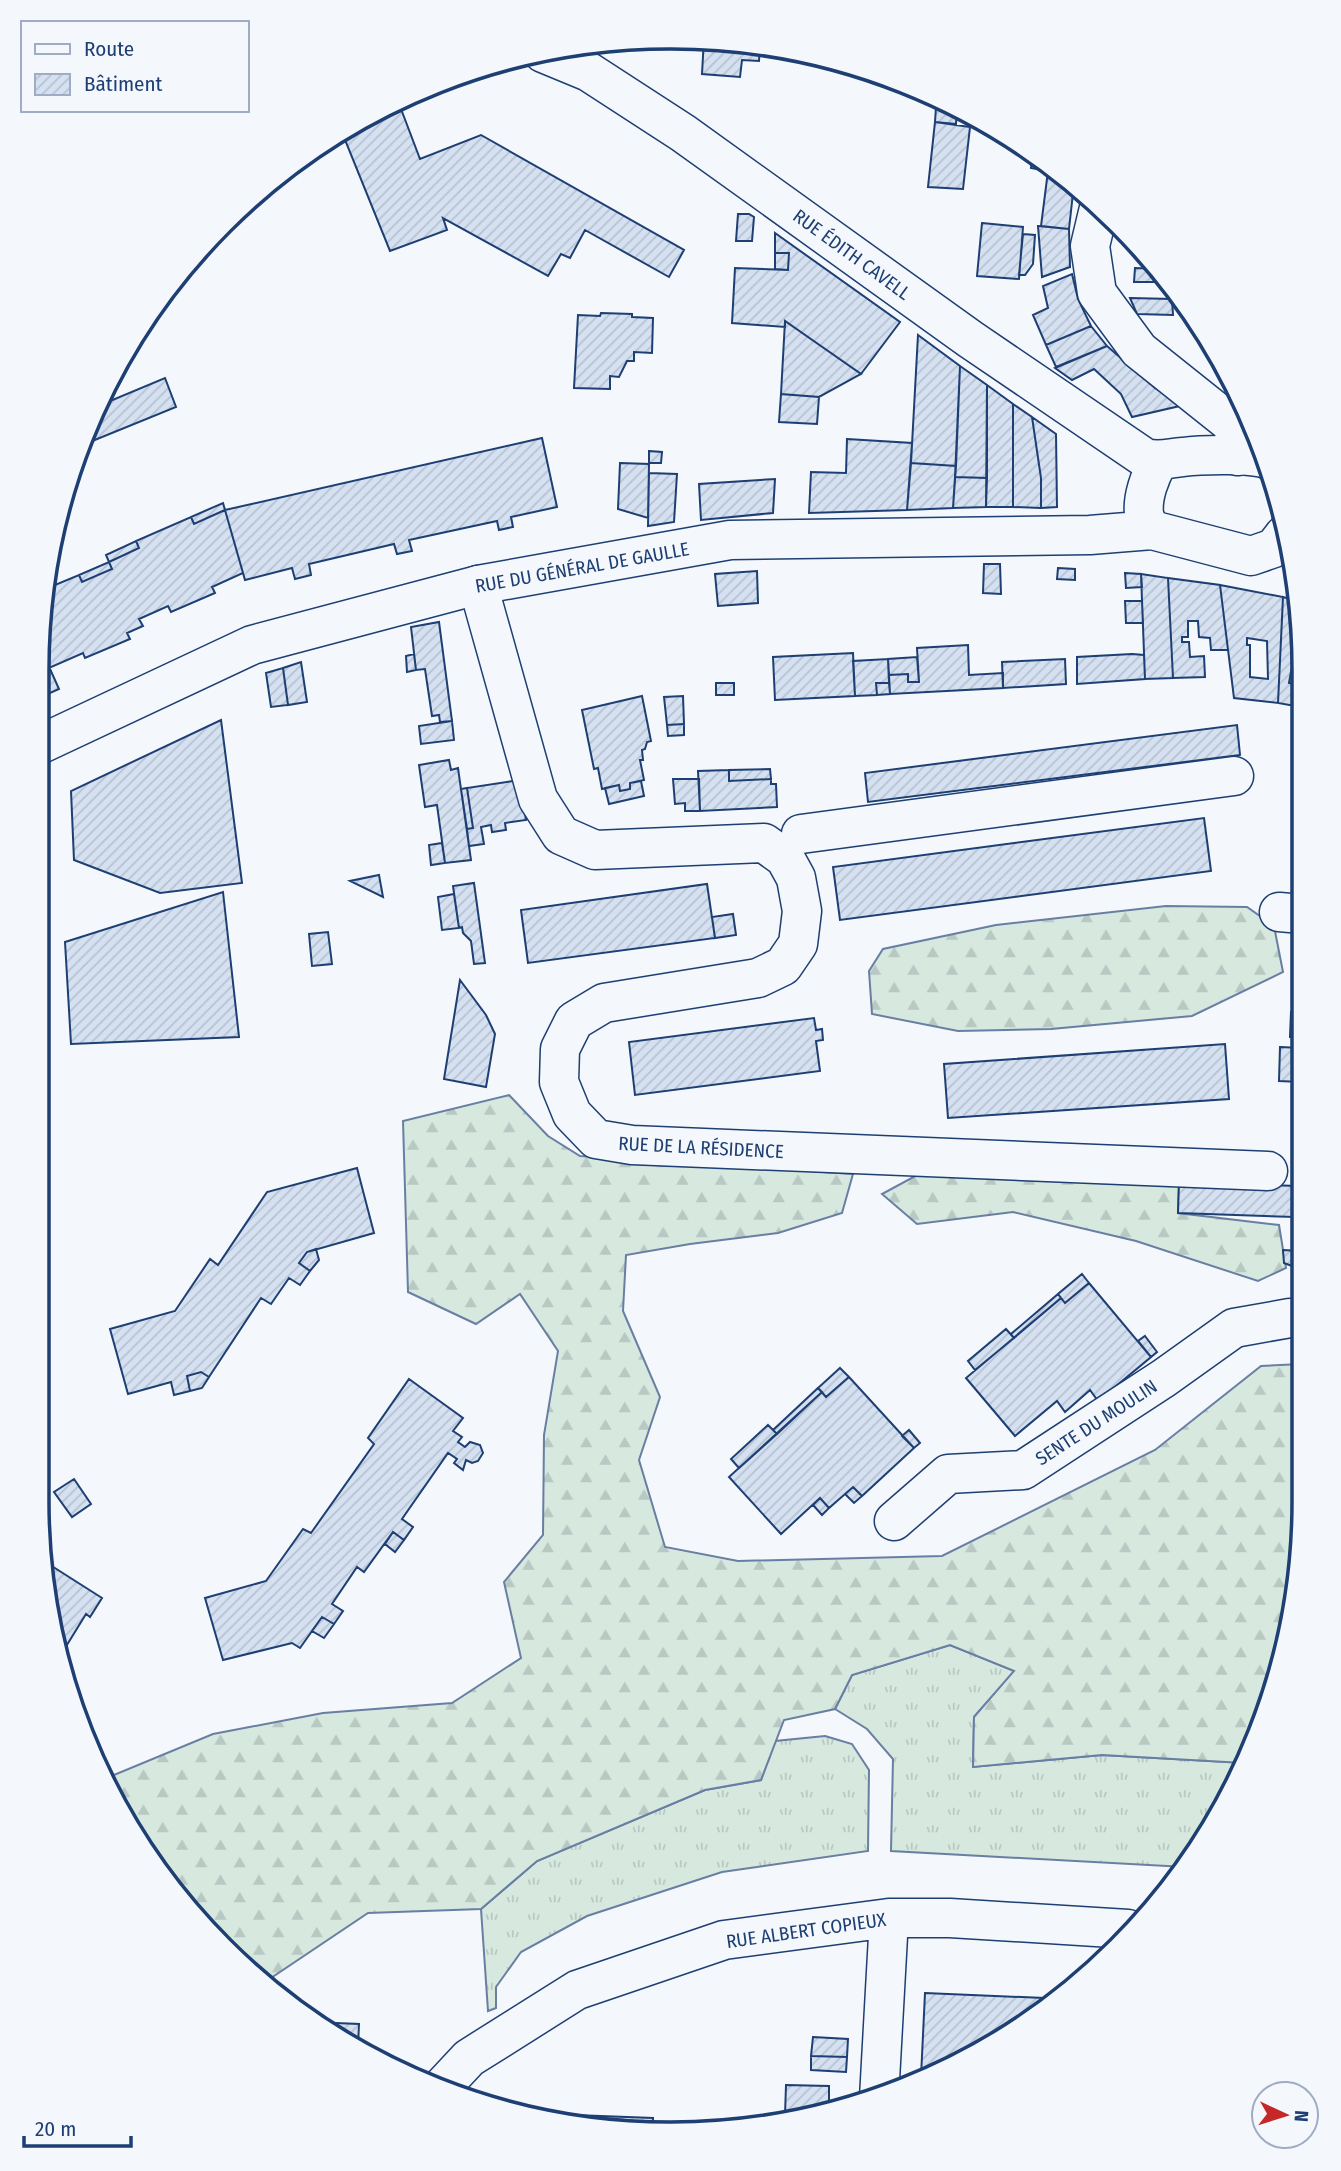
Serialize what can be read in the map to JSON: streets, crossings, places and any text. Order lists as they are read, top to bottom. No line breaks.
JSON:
{"streets":{"main road":["RUE ÉDITH CAVELL","RUE DU GÉNÉRAL DE GAULLE","RUE DE LA RÉSIDENCE","SENTE DU MOULIN","RUE ALBERT COPIEUX"]},"crossings":[["RUE DU GÉNÉRAL DE GAULLE","RUE DE LA RÉSIDENCE"]],"legend":["Route","Bâtiment"],"scale_bar":"20 m","north":"right"}
